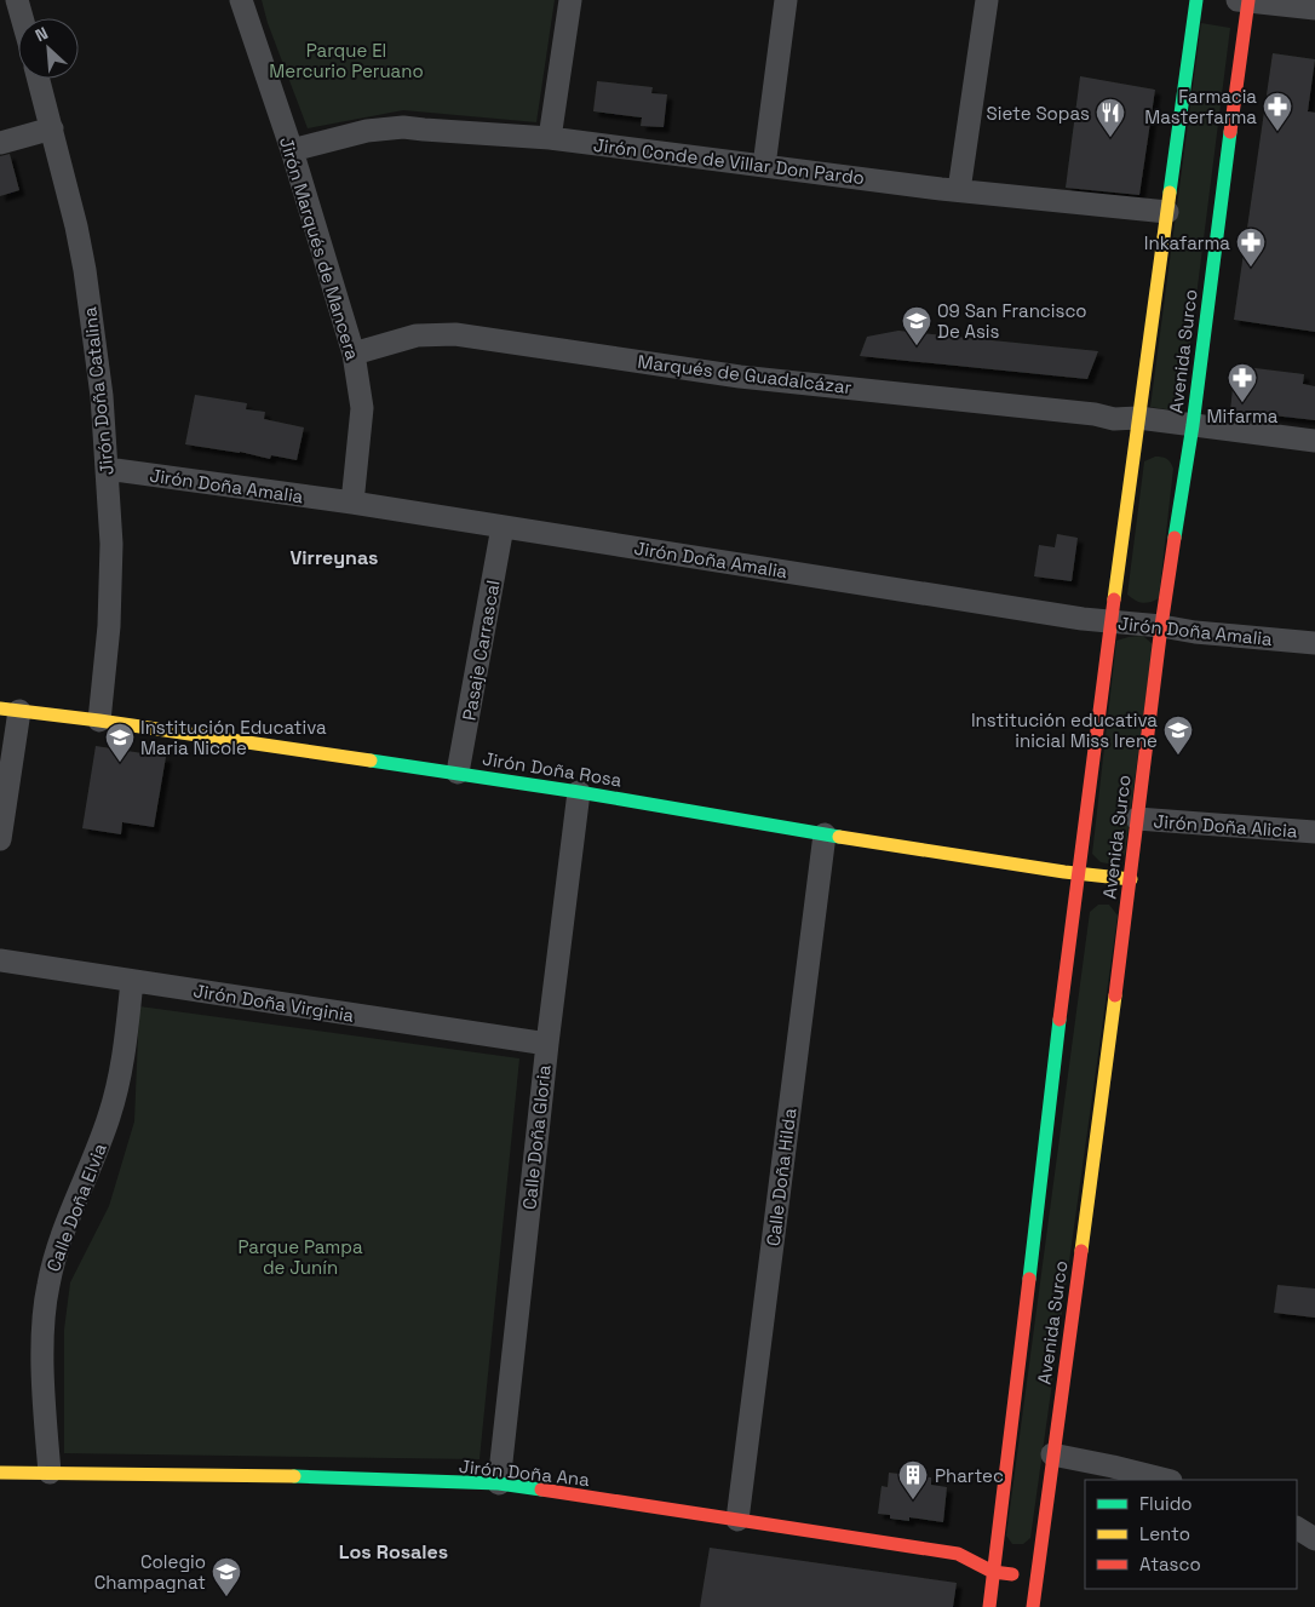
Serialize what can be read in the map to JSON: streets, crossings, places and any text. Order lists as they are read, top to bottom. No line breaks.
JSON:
{"streets":{"main road":["Avenida Surco","Jirón Doña Rosa","Jirón Doña Ana"],"street":["Jirón Conde de Villar Don Pardo","Jirón Marqués de Mancera","Marqués de Guadalcázar","Jirón Doña Catalina","Jirón Doña Amalia","Pasaje Carrascal","Jirón Doña Alicia","Jirón Doña Virginia","Calle Doña Gloria","Calle Doña Hilda","Calle Doña Elvia"]},"crossings":[["Jirón Conde de Villar Don Pardo","Jirón Marqués de Mancera"],["Jirón Conde de Villar Don Pardo","Avenida Surco"],["Jirón Marqués de Mancera","Marqués de Guadalcázar"],["Jirón Marqués de Mancera","Jirón Doña Amalia"],["Avenida Surco","Marqués de Guadalcázar"],["Avenida Surco","Jirón Doña Amalia"],["Avenida Surco","Jirón Doña Rosa"],["Avenida Surco","Jirón Doña Alicia"],["Avenida Surco","Jirón Doña Ana"],["Jirón Doña Catalina","Jirón Doña Amalia"],["Jirón Doña Catalina","Jirón Doña Rosa"],["Jirón Doña Amalia","Pasaje Carrascal"],["Pasaje Carrascal","Jirón Doña Rosa"],["Jirón Doña Rosa","Calle Doña Gloria"],["Jirón Doña Rosa","Calle Doña Hilda"],["Jirón Doña Virginia","Calle Doña Gloria"],["Jirón Doña Virginia","Calle Doña Elvia"],["Calle Doña Gloria","Jirón Doña Ana"],["Calle Doña Hilda","Jirón Doña Ana"],["Calle Doña Elvia","Jirón Doña Ana"]],"districts":["Virreynas","Los Rosales"],"parks":["Parque El Mercurio Peruano","Parque Pampa de Junín"],"places":{"pharmacy":["Farmacia Masterfarma","Inkafarma","Mifarma"],"restaurant":["Siete Sopas"],"school or university":["09 San Francisco De Asis","Institución educativa inicial Miss Irene","Institución Educativa Maria Nicole","Colegio Champagnat"],"building":["Phartec"]},"legend":["Fluido","Lento","Atasco"],"north":"top left"}
